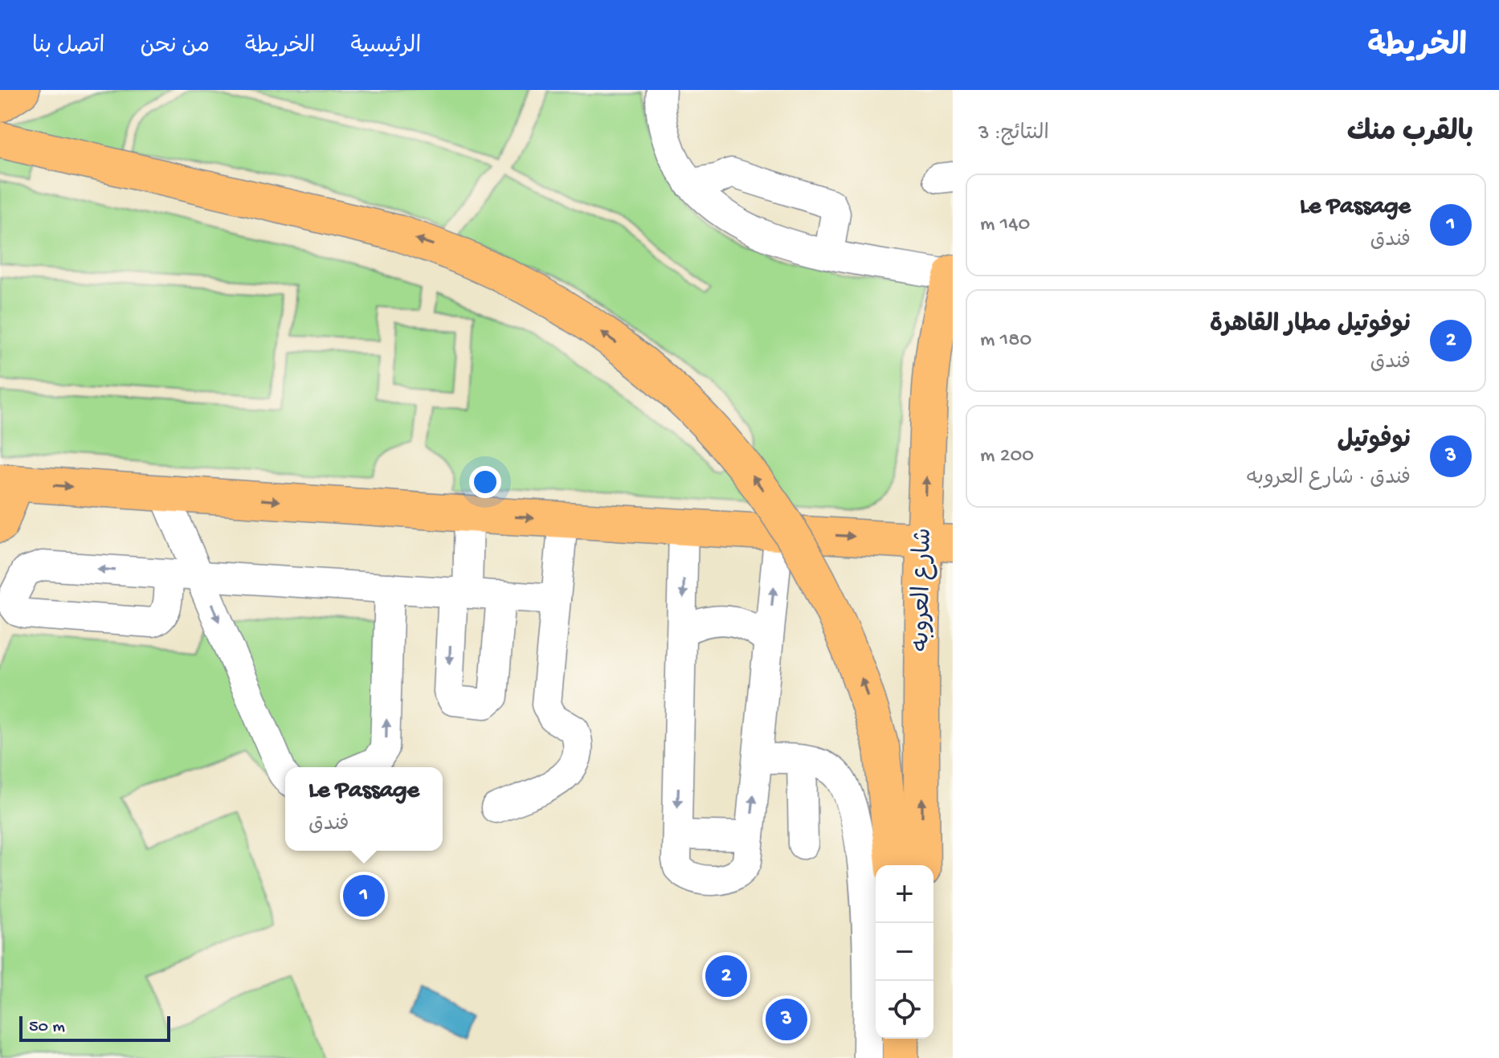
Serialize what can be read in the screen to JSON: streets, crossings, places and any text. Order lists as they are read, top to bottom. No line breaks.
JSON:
{"streets":{"main road":["شارع العروبه"]},"one_way":["شارع العروبه"],"scale_bar":"50 m","page":{"header":"الخريطة","nav":["الرئيسية","الخريطة","من نحن","اتصل بنا"],"heading":["بالقرب منك","النتائج: 3"],"list":[{"mark":"1","name":"Le Passage","note":"فندق","value":"140 m"},{"mark":"2","name":"نوفوتيل مطار القاهرة","note":"فندق","value":"180 m"},{"mark":"3","name":"نوفوتيل","note":"فندق · شارع العروبه","value":"200 m"}],"popup":["Le Passage","فندق"],"map_buttons":["+","−"],"pins":["1","2","3"],"scale":"50 m"}}
